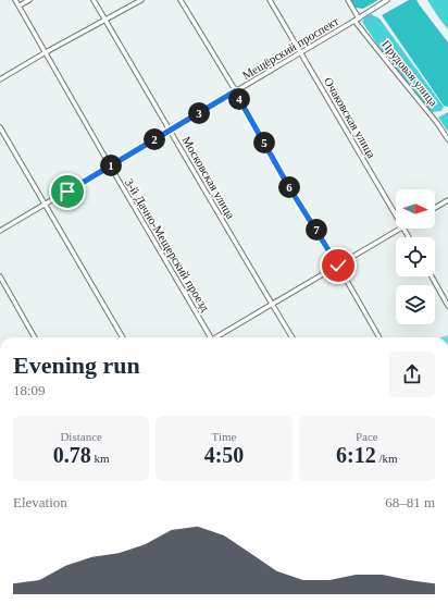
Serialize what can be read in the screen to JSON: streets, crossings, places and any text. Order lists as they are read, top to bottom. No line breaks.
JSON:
{"streets":{"street":["Мещёрский проспект","Прудовая улица","Очаковская улица","Московская улица","3-й Дачно-Мещерский проезд"]},"crossings":[["Мещёрский проспект","Прудовая улица"],["Мещёрский проспект","Очаковская улица"],["Мещёрский проспект","Московская улица"],["Мещёрский проспект","3-й Дачно-Мещерский проезд"]],"north":"right","page":{"pins":["4","3","2","5","1","6","7"],"heading":["Evening run","18:09"],"stats":[["Distance","0.78 km"],["Time","4:50"],["Pace","6:12 /km"]],"chart":["Elevation","68–81 m"]}}
